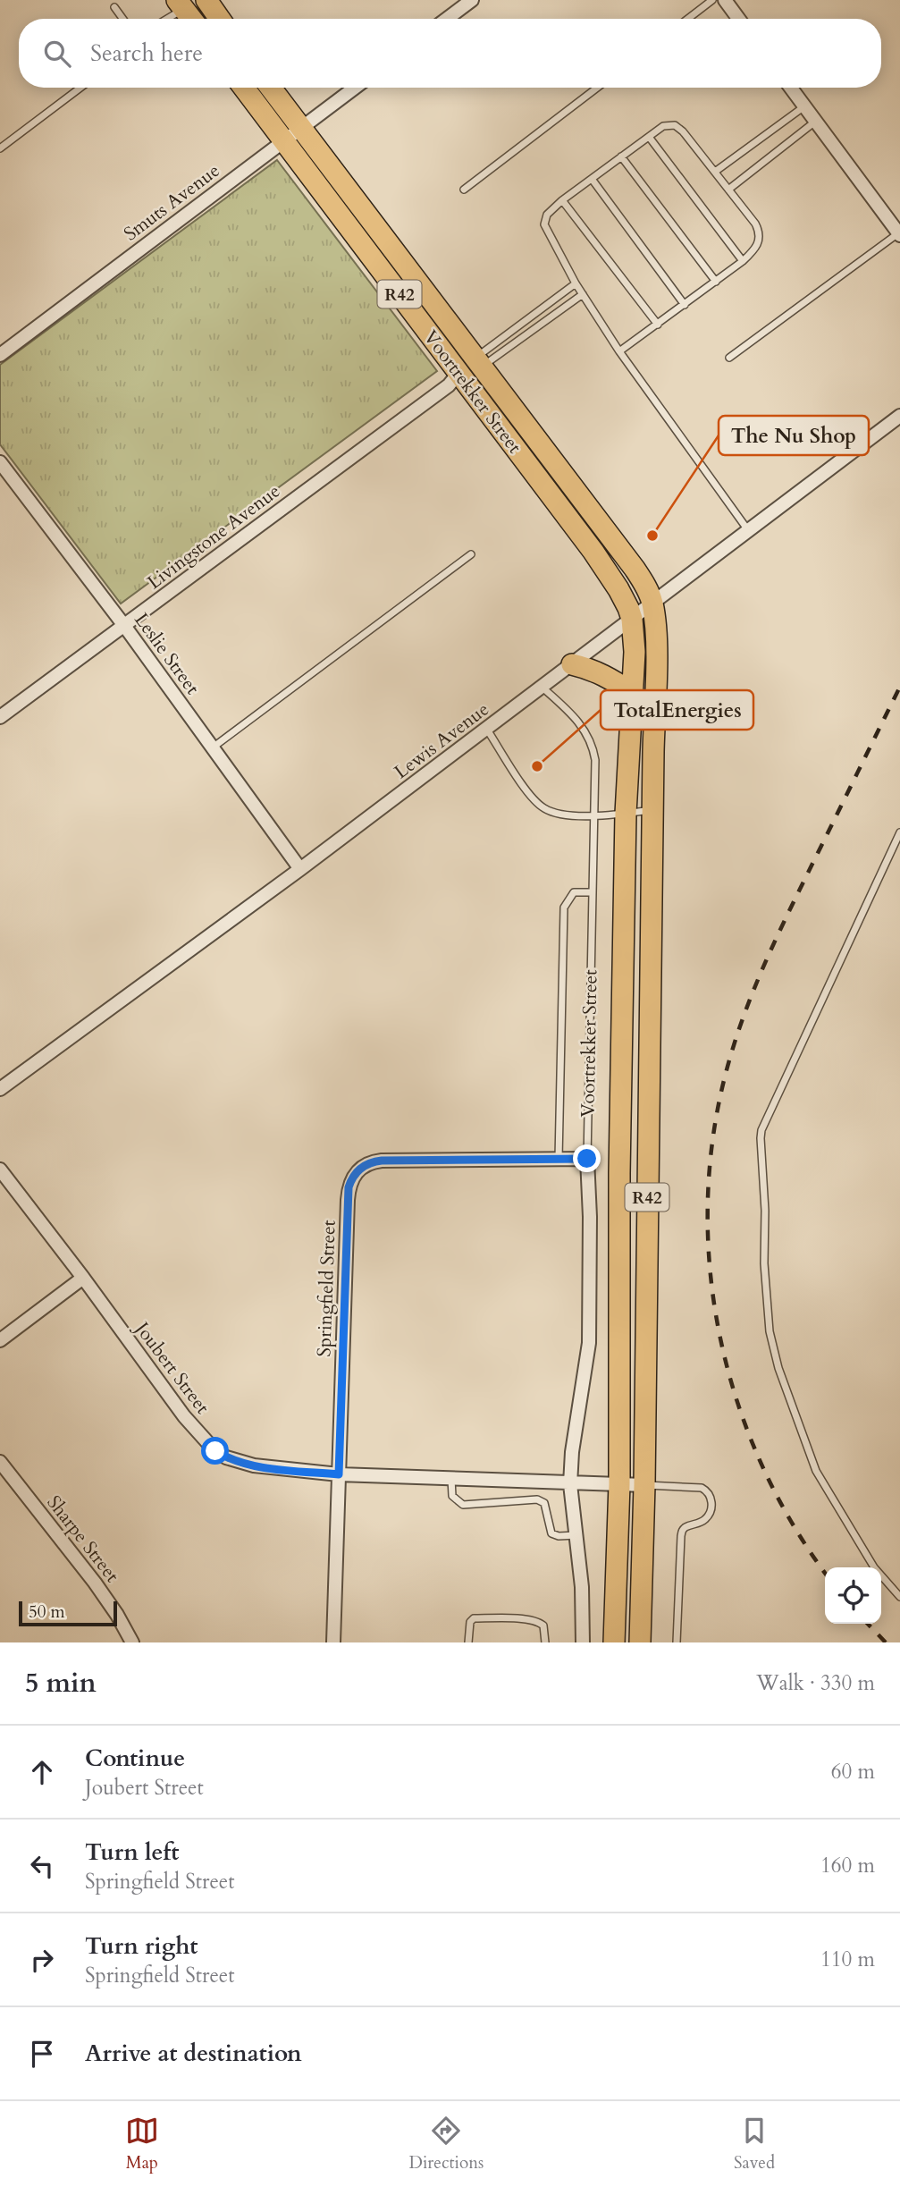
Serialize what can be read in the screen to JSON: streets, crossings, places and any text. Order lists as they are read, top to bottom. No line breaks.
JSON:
{"streets":{"main road":["R42","Voortrekker Street"],"street":["Smuts Avenue","Livingstone Avenue","Leslie Street","Lewis Avenue","Springfield Street","Joubert Street","Sharpe Street"]},"crossings":[["Smuts Avenue","Voortrekker Street"],["R42","Voortrekker Street"],["R42","Lewis Avenue"],["R42","Joubert Street"],["Voortrekker Street","Livingstone Avenue"],["Voortrekker Street","Lewis Avenue"],["Voortrekker Street","Springfield Street"],["Voortrekker Street","Joubert Street"],["Livingstone Avenue","Leslie Street"],["Leslie Street","Lewis Avenue"],["Springfield Street","Joubert Street"]],"places":["The Nu Shop","TotalEnergies"],"scale_bar":"50 m","page":{"search":"Search here","scale":"50 m","heading":["5 min","Walk · 330 m"],"list":[["Continue","Joubert Street","60 m"],["Turn left","Springfield Street","160 m"],["Turn right","Springfield Street","110 m"],"Arrive at destination"],"nav":["Map","Directions","Saved"]}}
